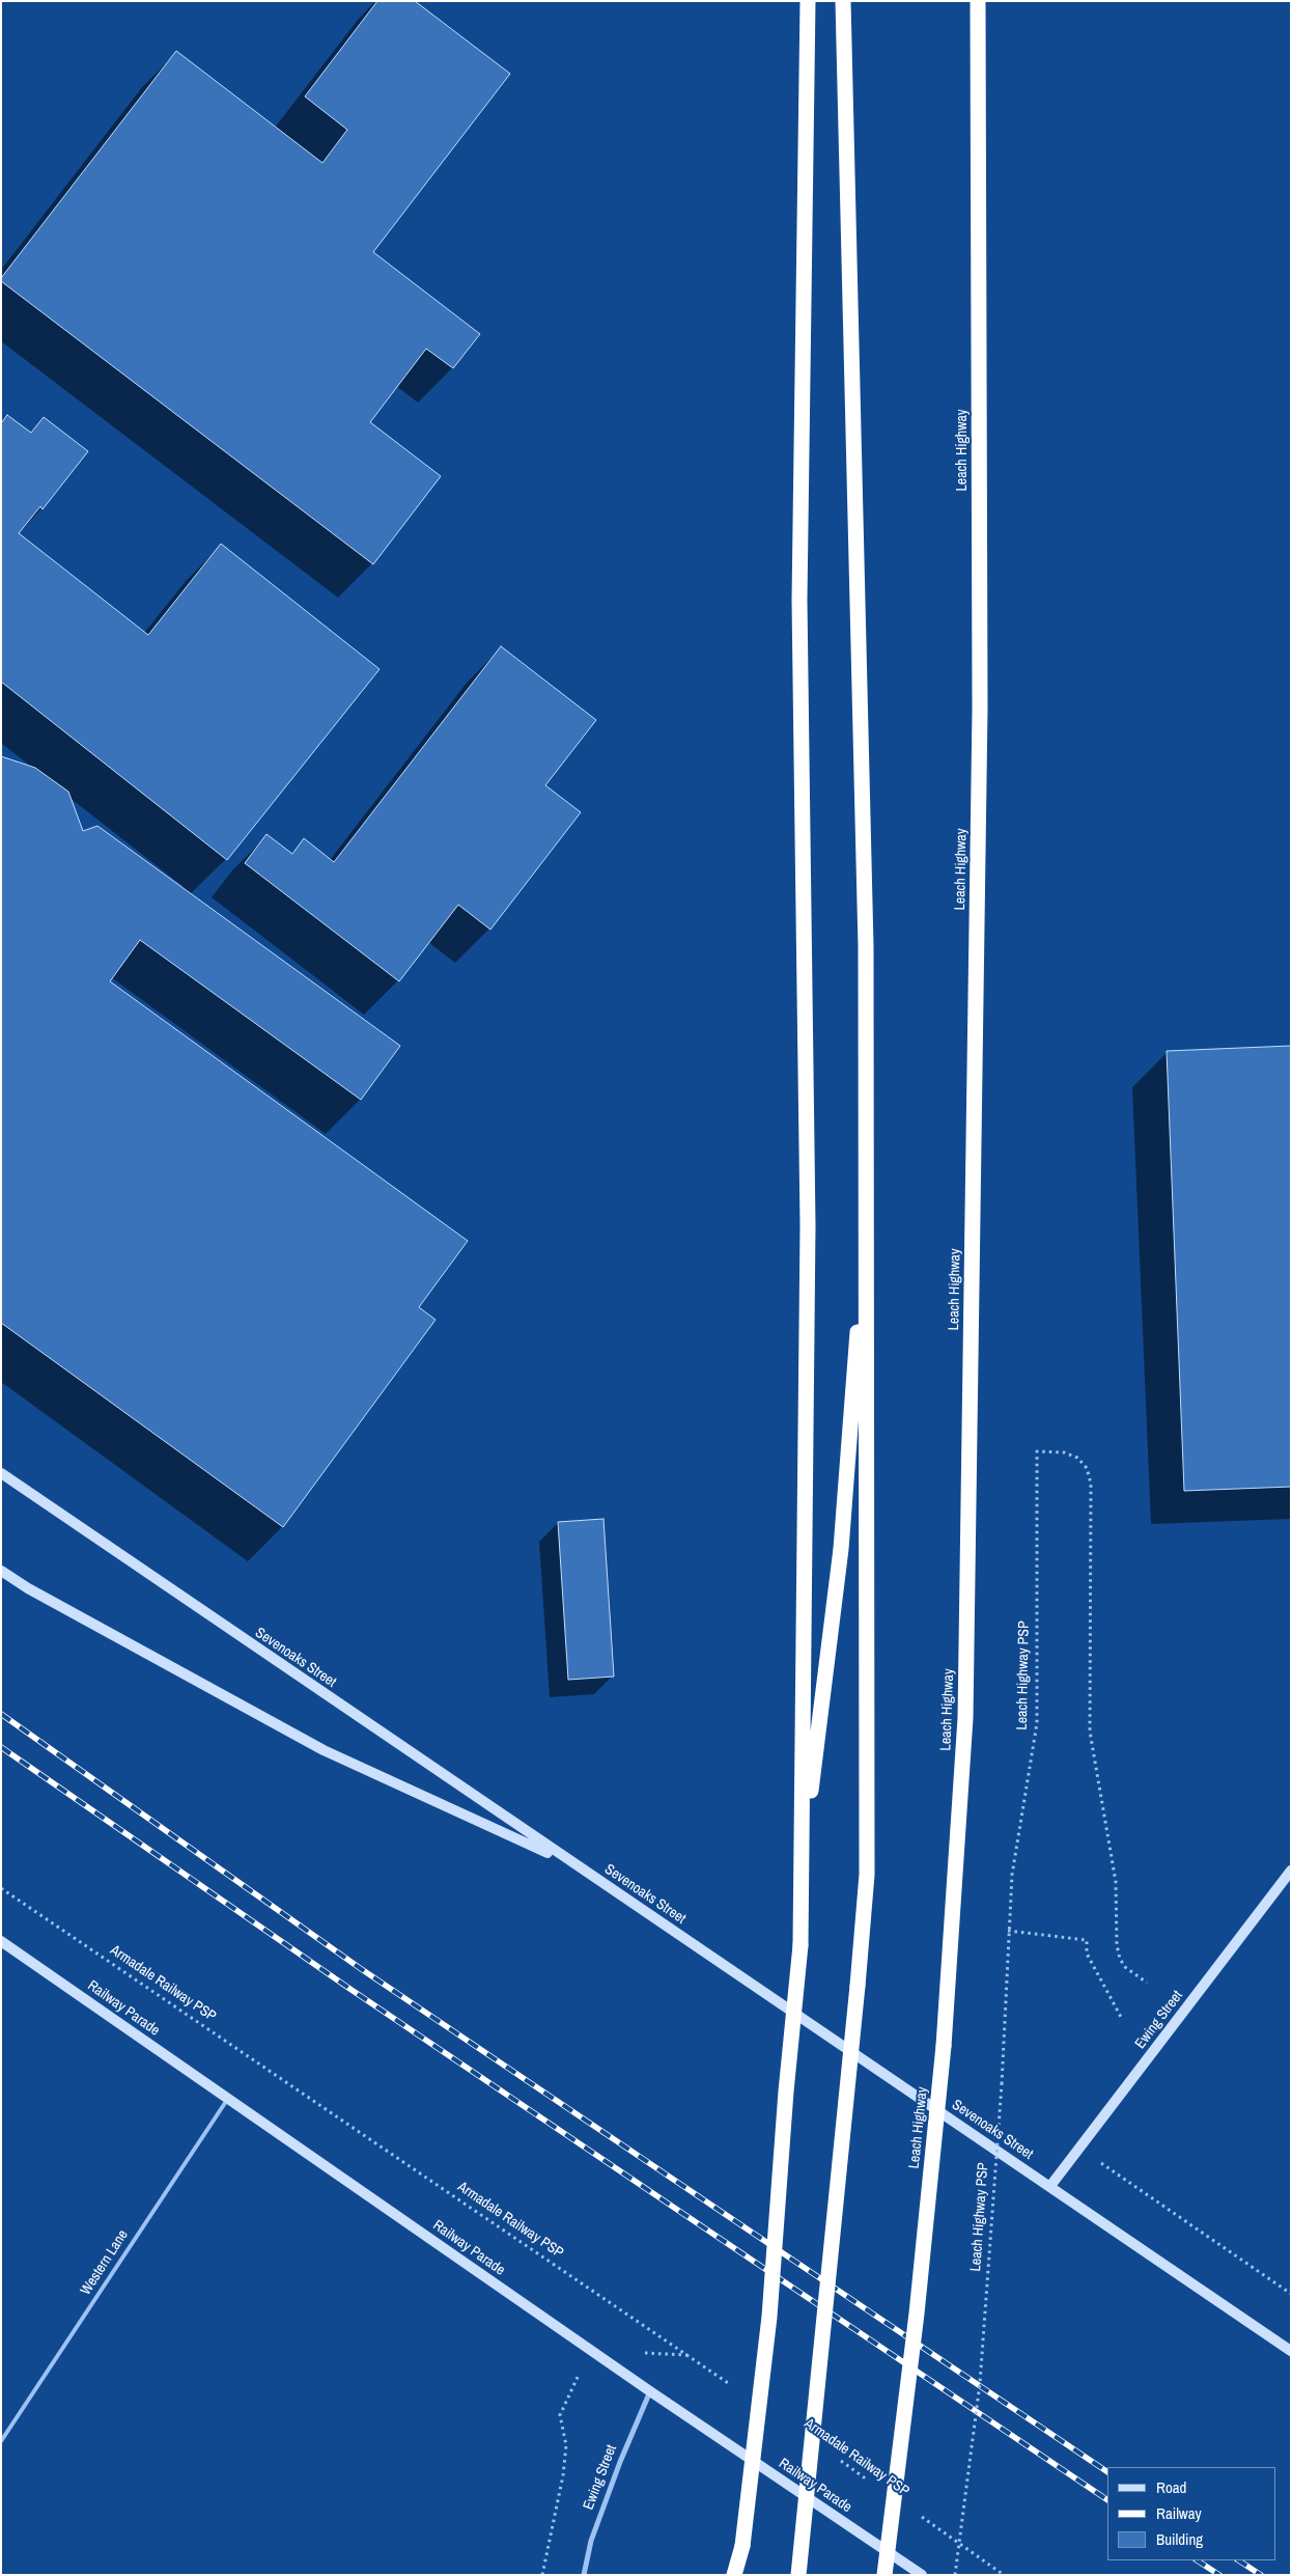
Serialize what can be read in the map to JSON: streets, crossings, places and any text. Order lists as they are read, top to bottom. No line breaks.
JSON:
{"streets":{"highway":["Leach Highway"],"main road":["Sevenoaks Street","Railway Parade","Ewing Street"],"lane":["Western Lane"],"path":["Leach Highway PSP","Armadale Railway PSP"]},"crossings":[["Sevenoaks Street","Ewing Street"],["Railway Parade","Ewing Street"],["Railway Parade","Western Lane"]],"legend":["Road","Railway","Building"]}
